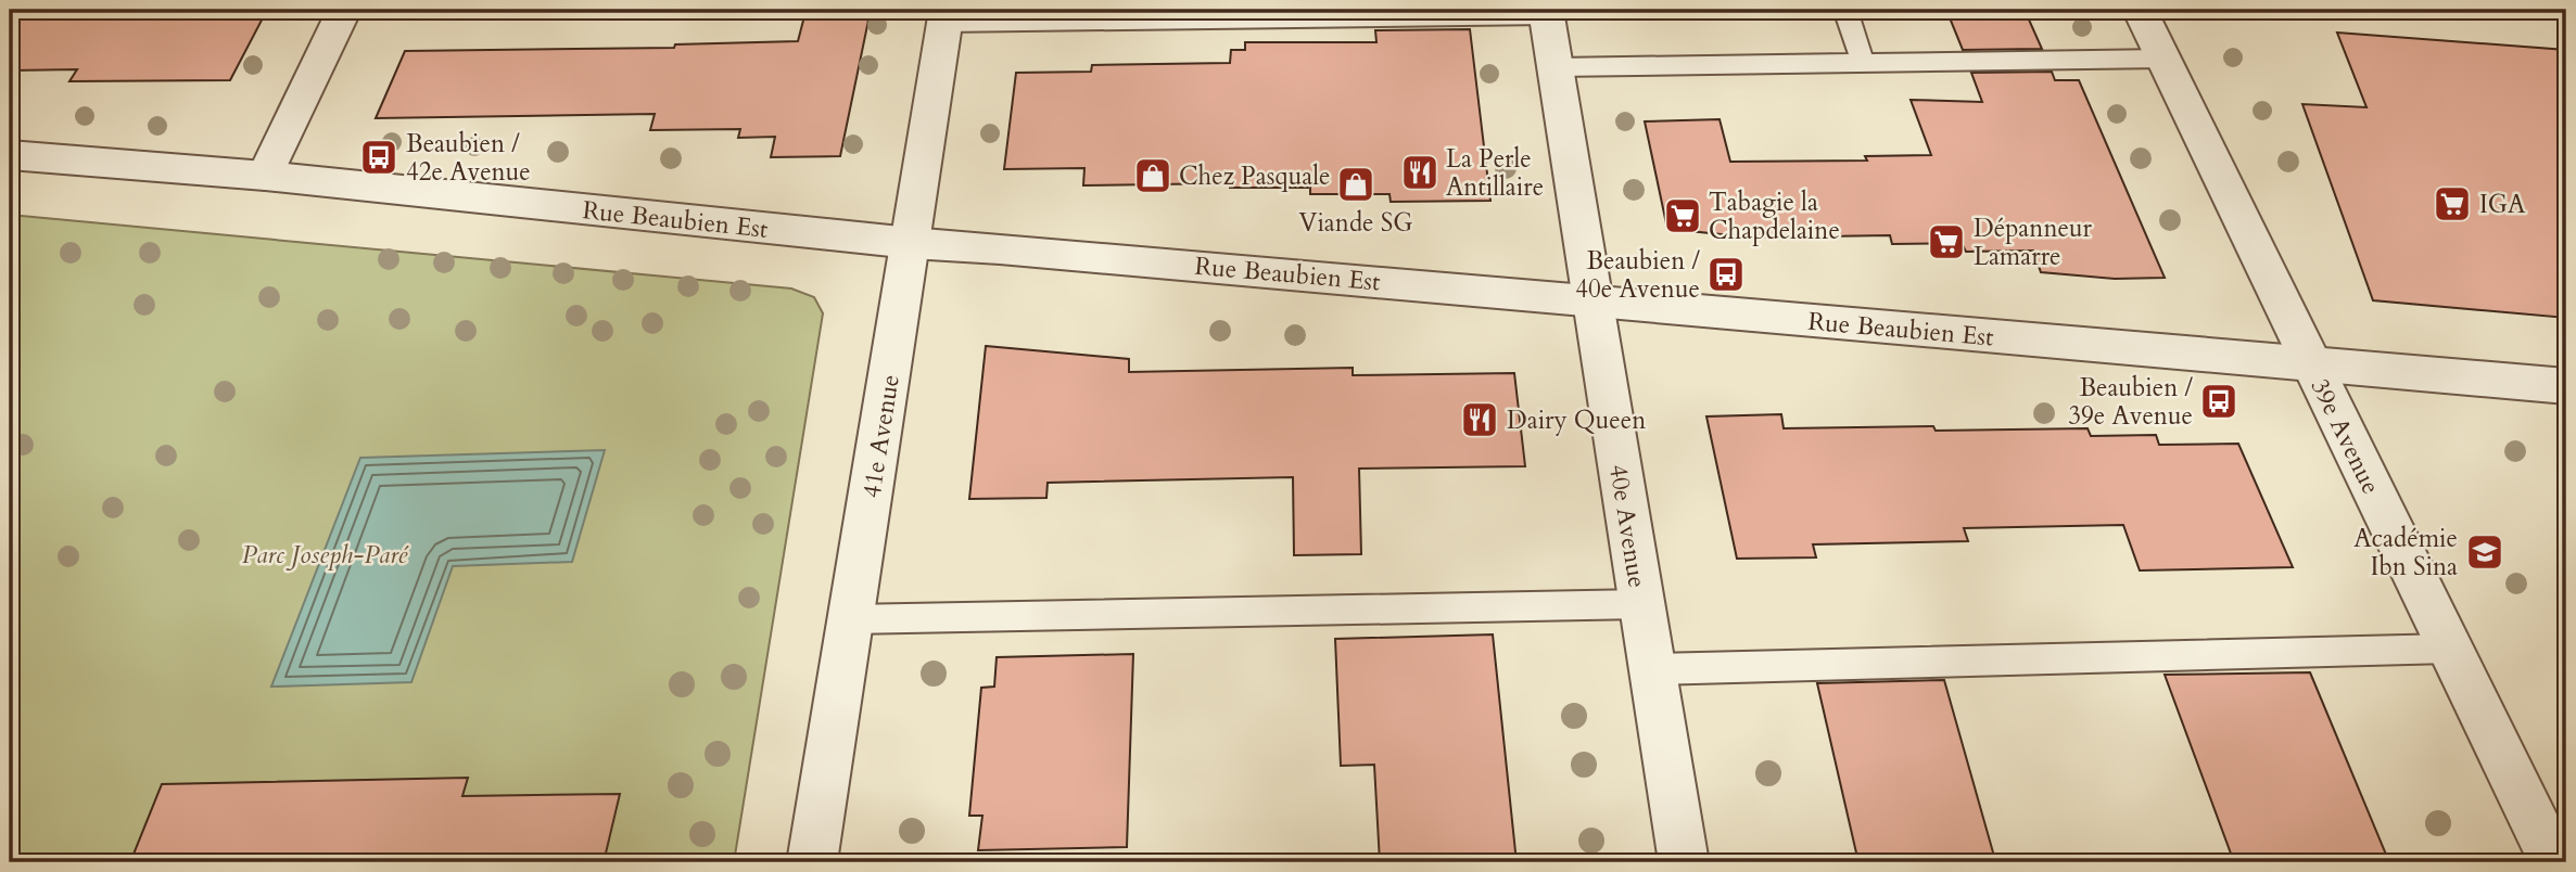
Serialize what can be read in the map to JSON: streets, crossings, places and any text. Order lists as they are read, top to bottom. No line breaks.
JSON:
{"streets":{"street":["Rue Beaubien Est","41e Avenue","39e Avenue","40e Avenue"]},"crossings":[["Rue Beaubien Est","41e Avenue"],["Rue Beaubien Est","39e Avenue"],["Rue Beaubien Est","40e Avenue"]],"parks":["Parc Joseph-Paré"],"places":{"bus stop":["Beaubien / 42e Avenue","Beaubien / 40e Avenue","Beaubien / 39e Avenue"],"restaurant":["La Perle Antillaire","Dairy Queen"],"shop":["Chez Pasquale","Viande SG"],"supermarket":["IGA","Tabagie la Chapdelaine","Dépanneur Lamarre"],"school or university":["Académie Ibn Sina"]}}
